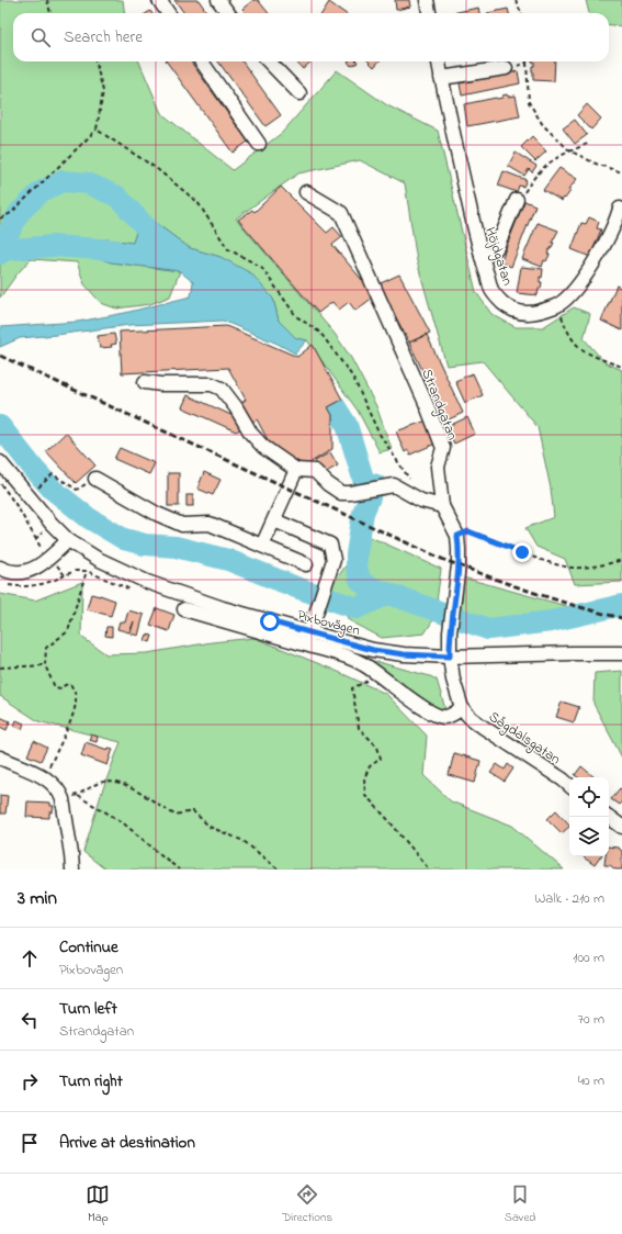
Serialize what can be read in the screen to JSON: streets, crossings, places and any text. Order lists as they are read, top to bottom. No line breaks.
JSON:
{"streets":{"street":["Höjdgatan","Strandgatan","Pixbovägen","Sågdalsgatan"]},"crossings":[["Strandgatan","Pixbovägen"],["Strandgatan","Sågdalsgatan"],["Pixbovägen","Sågdalsgatan"]],"page":{"search":"Search here","heading":["3 min","Walk · 210 m"],"list":[["Continue","Pixbovägen","100 m"],["Turn left","Strandgatan","70 m"],["Turn right","40 m"],"Arrive at destination"],"nav":["Map","Directions","Saved"]}}
